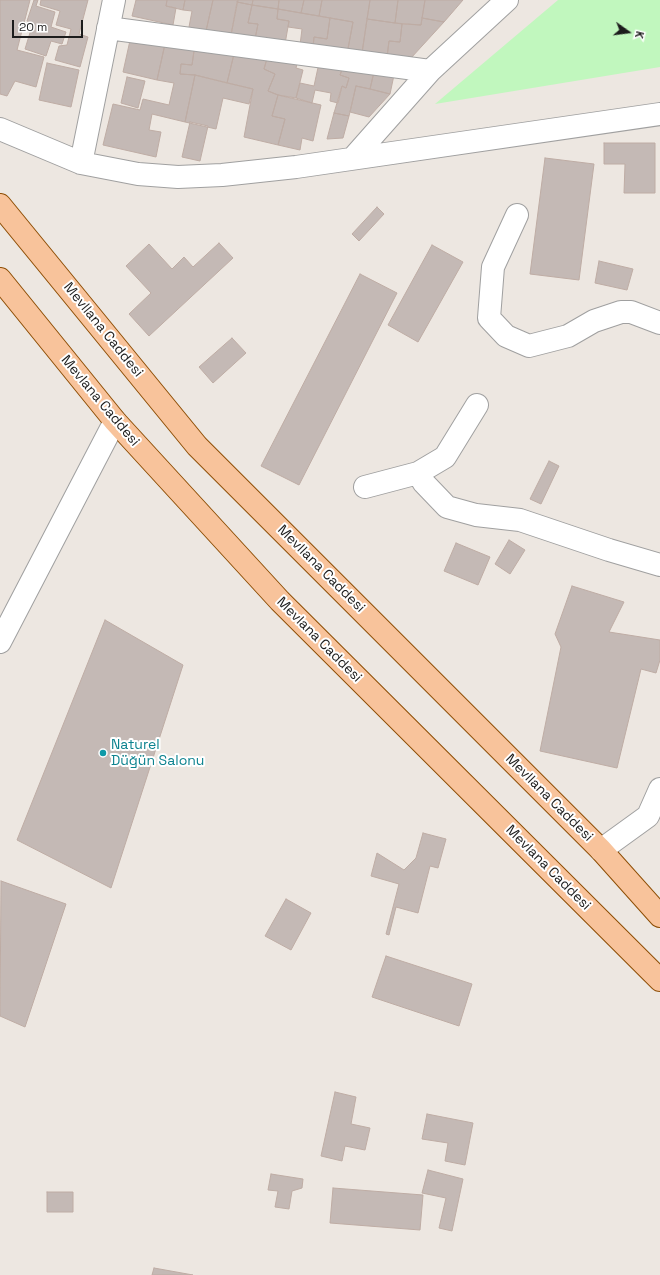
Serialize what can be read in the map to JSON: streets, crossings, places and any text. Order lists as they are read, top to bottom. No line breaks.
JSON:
{"streets":{"main road":["Mevllana Caddesi","Mevlana Caddesi"]},"places":["Naturel Düğün Salonu"],"scale_bar":"20 m","north":"right"}
